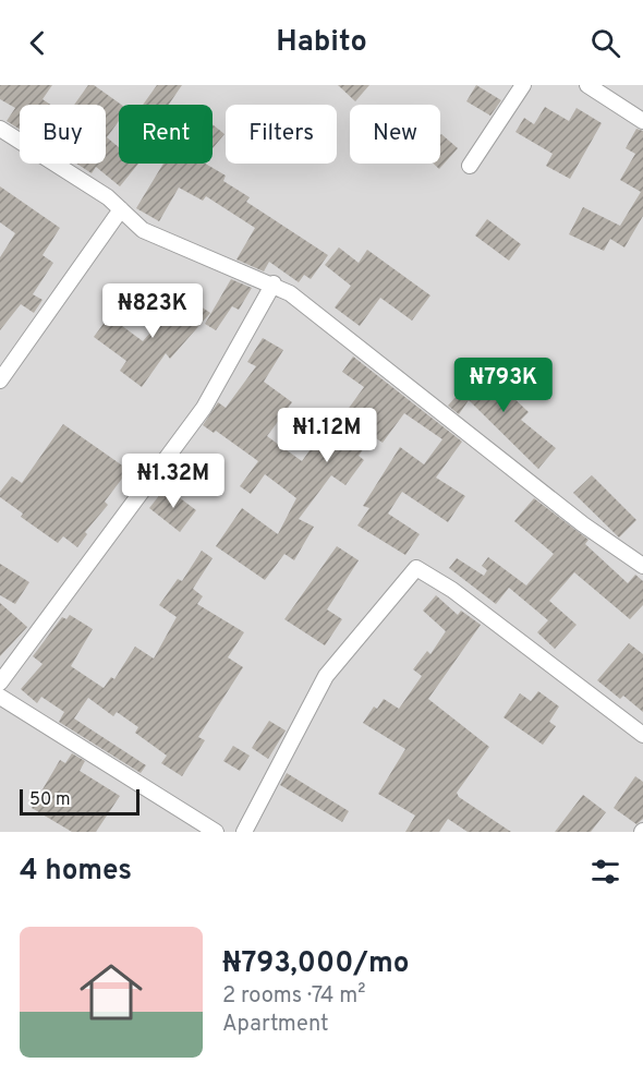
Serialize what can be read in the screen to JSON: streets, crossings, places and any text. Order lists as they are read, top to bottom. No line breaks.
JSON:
{"scale_bar":"50 m","page":{"header":"Habito","chip":["Buy","Rent","Filters","New"],"price":["₦823K","₦793K","₦1.12M","₦1.32M"],"scale":"50 m","heading":"4 homes","list":[{"name":"₦793,000/mo","note":"2 rooms · 74 m² · Apartment"}]}}
